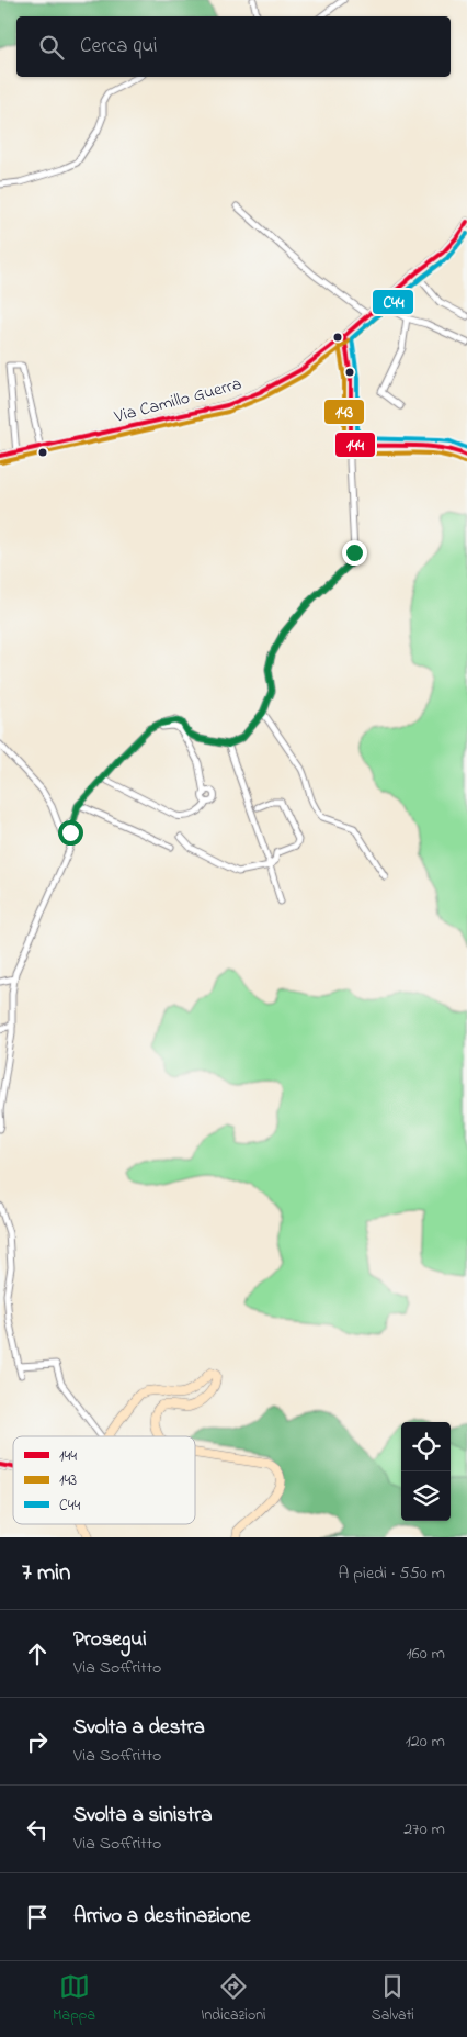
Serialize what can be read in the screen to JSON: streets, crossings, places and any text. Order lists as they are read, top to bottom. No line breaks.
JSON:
{"streets":{"street":["Via Camillo Guerra"]},"lines":["transit line 144","transit line 143","transit line C44"],"legend":["144","143","C44"],"page":{"search":"Cerca qui","heading":["7 min","A piedi · 550 m"],"list":[["Prosegui","Via Soffritto","160 m"],["Svolta a destra","Via Soffritto","120 m"],["Svolta a sinistra","Via Soffritto","270 m"],"Arrivo a destinazione"],"nav":["Mappa","Indicazioni","Salvati"]}}
